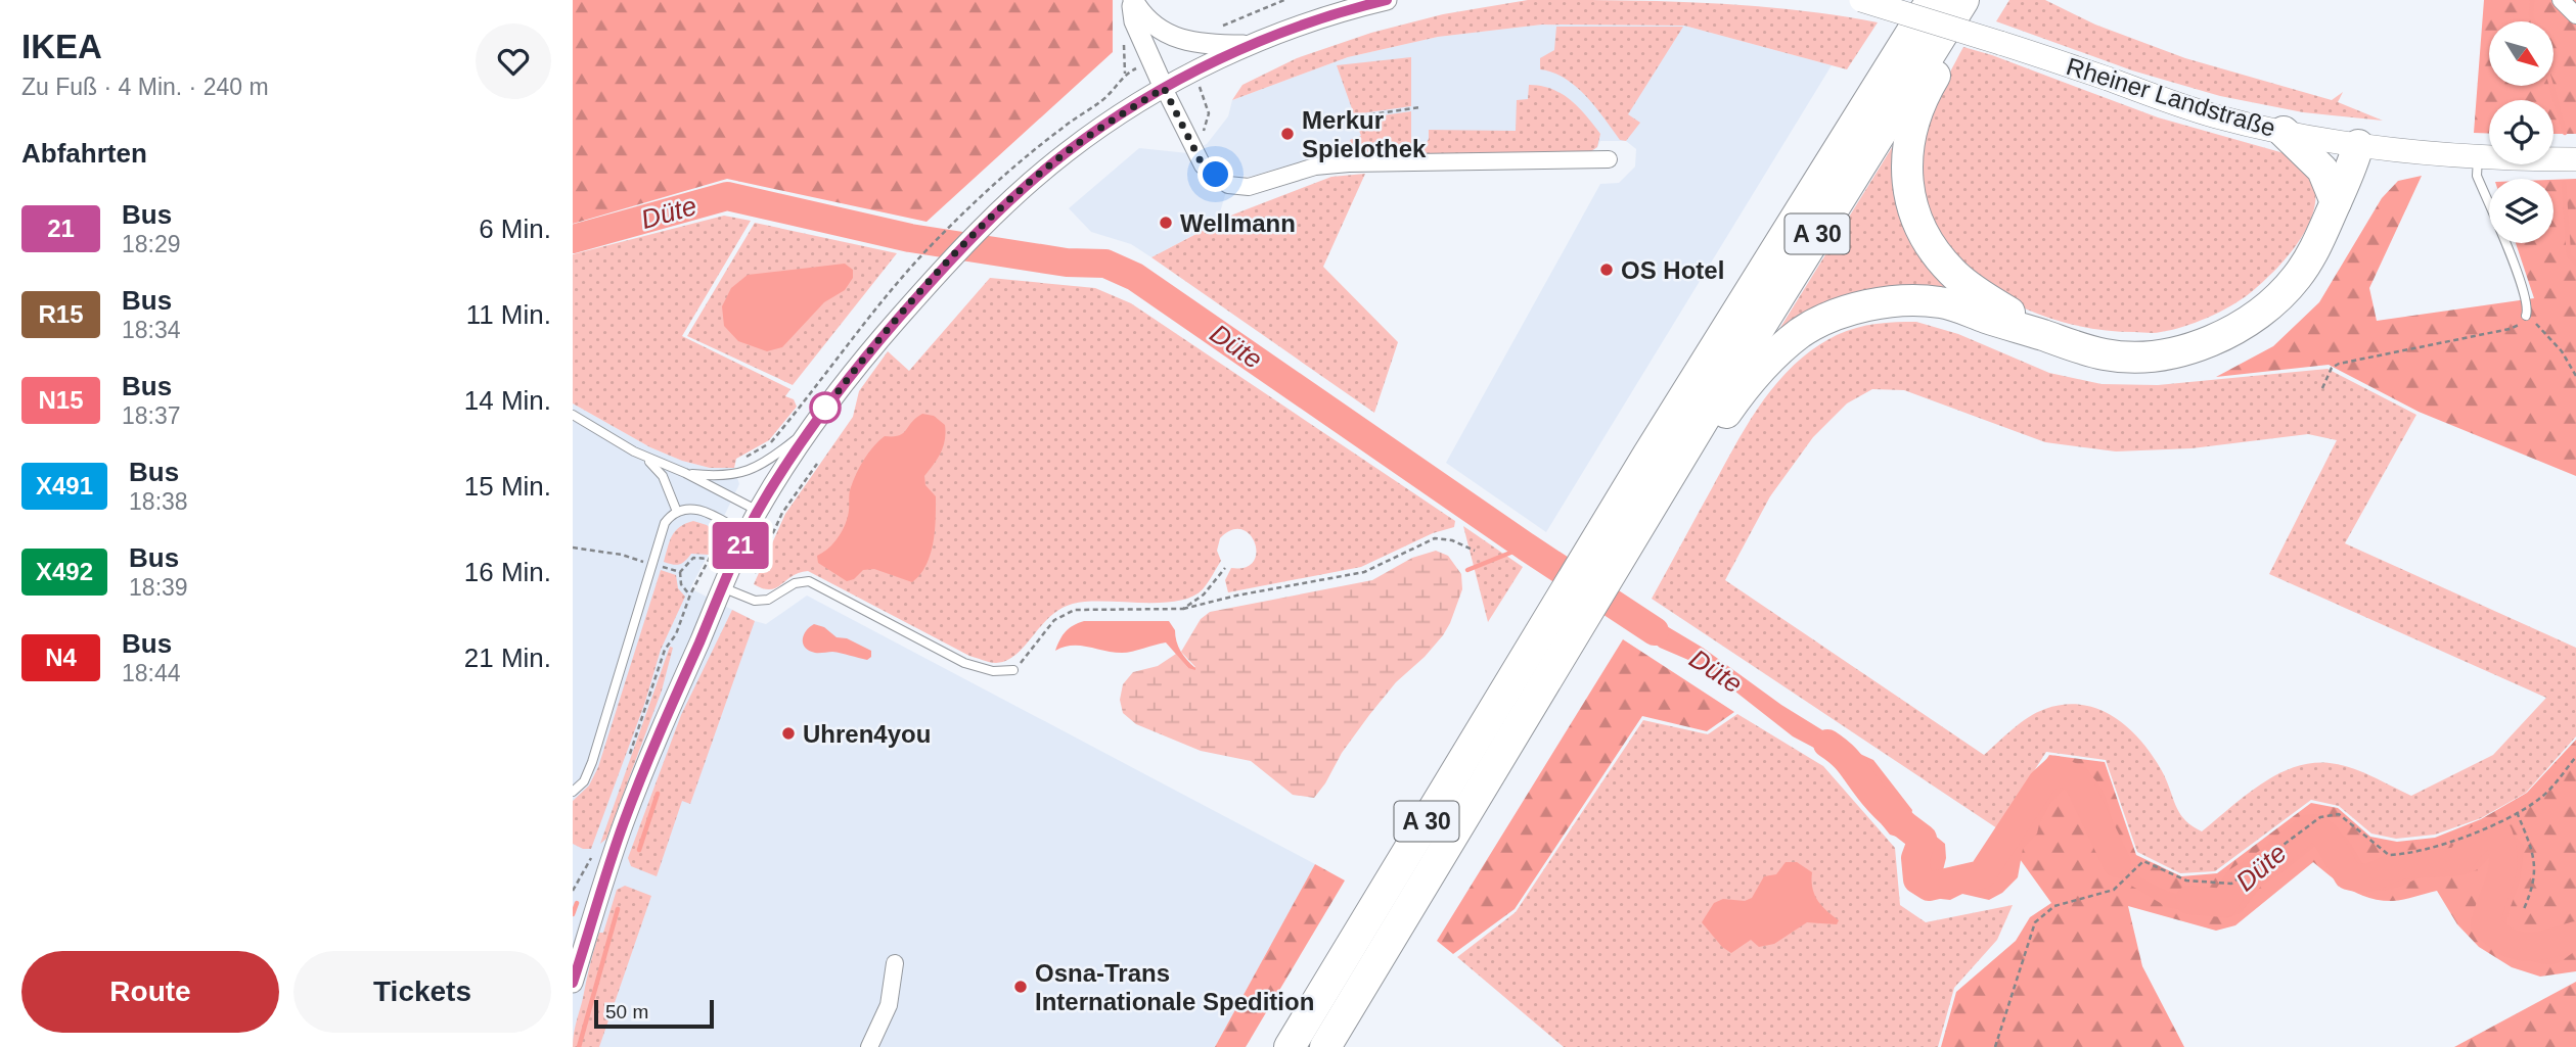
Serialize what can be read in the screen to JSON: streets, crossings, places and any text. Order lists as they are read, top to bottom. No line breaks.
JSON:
{"streets":{"highway":["A 30"],"main road":["Rheiner Landstraße"]},"water":["Düte"],"places":["Merkur Spielothek","Wellmann","OS Hotel","Uhren4you","Osna-Trans Internationale Spedition"],"lines":["bus line 21"],"scale_bar":"50 m","north":"bottom right","page":{"heading":[["IKEA","Zu Fuß · 4 Min. · 240 m"],"Abfahrten"],"on_map":"21","list":[{"mark":"21","name":"Bus","note":"18:29","value":"6 Min."},{"mark":"R15","name":"Bus","note":"18:34","value":"11 Min."},{"mark":"N15","name":"Bus","note":"18:37","value":"14 Min."},{"mark":"X491","name":"Bus","note":"18:38","value":"15 Min."},{"mark":"X492","name":"Bus","note":"18:39","value":"16 Min."},{"mark":"N4","name":"Bus","note":"18:44","value":"21 Min."}],"buttons":["Route","Tickets"],"scale":"50 m"}}
